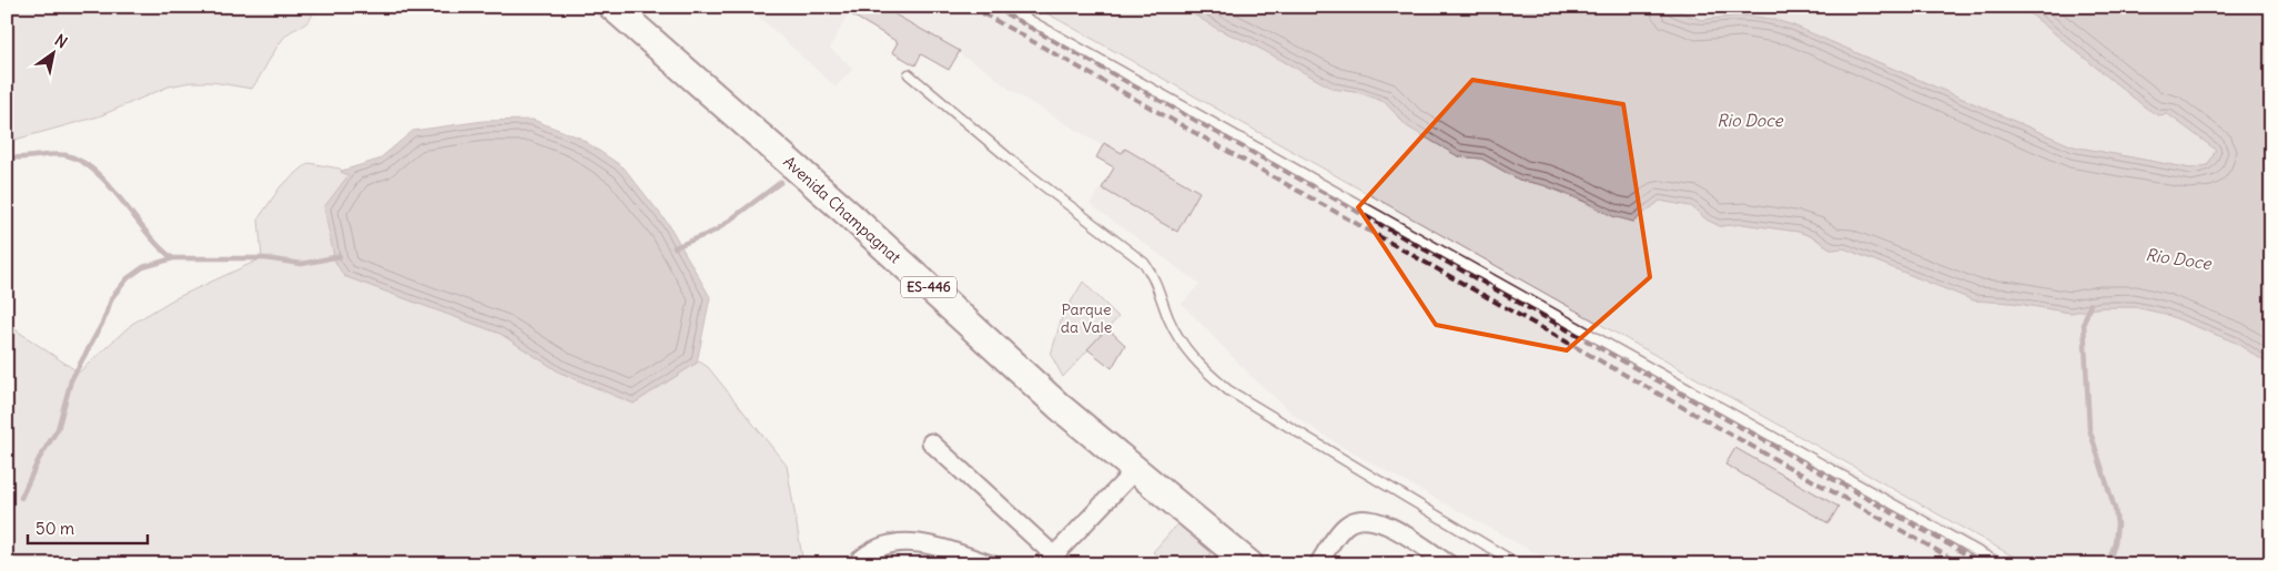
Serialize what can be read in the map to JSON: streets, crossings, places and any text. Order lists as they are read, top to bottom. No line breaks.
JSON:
{"streets":{"main road":["Avenida Champagnat","ES-446"]},"water":["Rio Doce"],"parks":["Parque da Vale"],"scale_bar":"50 m","north":"top right"}
